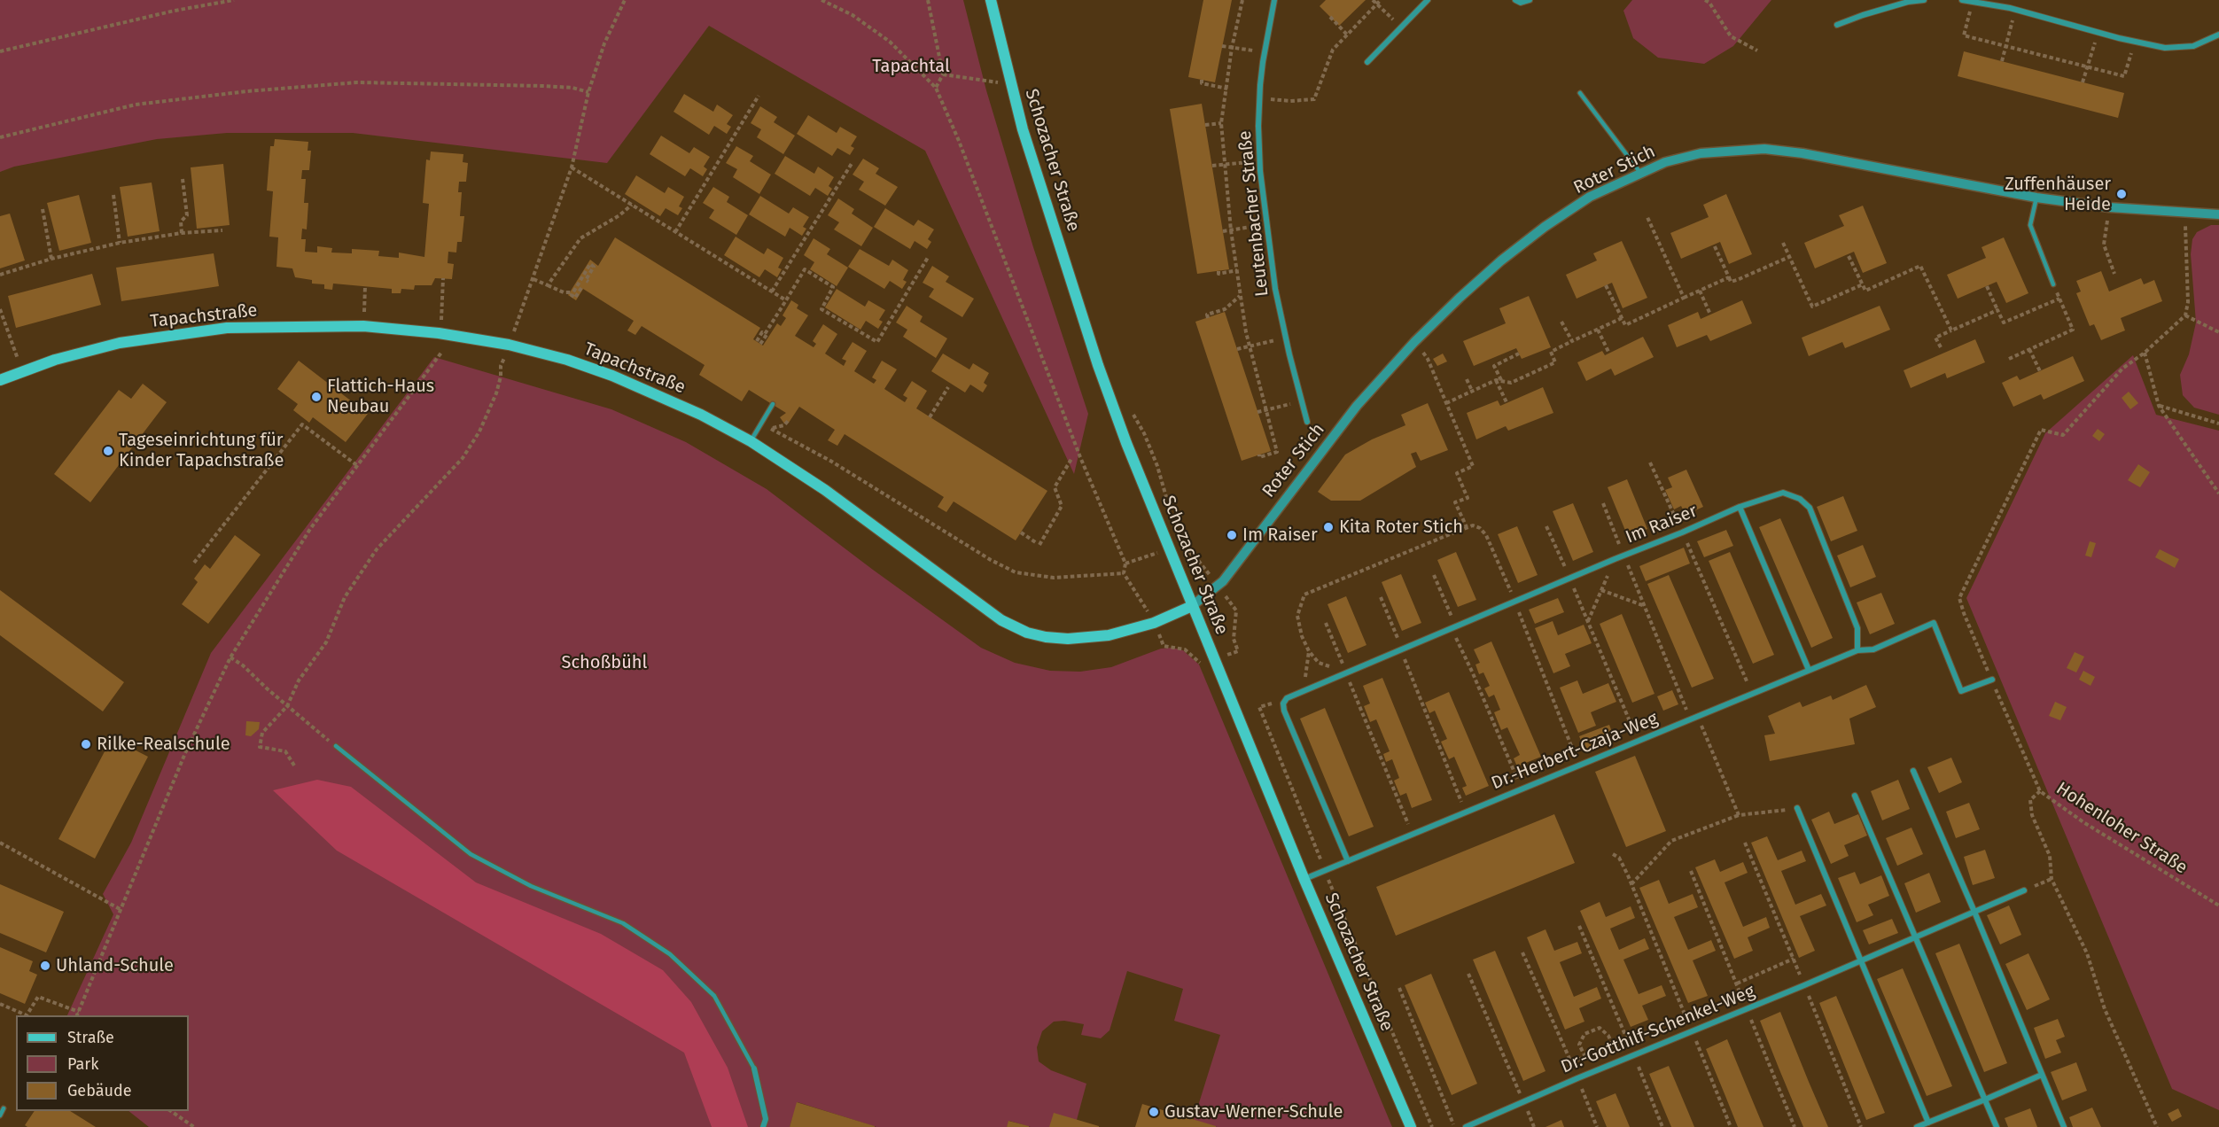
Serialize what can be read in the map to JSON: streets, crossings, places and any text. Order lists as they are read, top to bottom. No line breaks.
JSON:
{"streets":{"main road":["Schozacher Straße","Tapachstraße"],"street":["Roter Stich","Leutenbacher Straße","Im Raiser","Dr.-Herbert-Czaja-Weg","Dr.-Gotthilf-Schenkel-Weg"],"path":["Hohenloher Straße"]},"crossings":[["Schozacher Straße","Roter Stich"],["Schozacher Straße","Tapachstraße"],["Schozacher Straße","Dr.-Herbert-Czaja-Weg"],["Roter Stich","Tapachstraße"],["Im Raiser","Dr.-Herbert-Czaja-Weg"],["Dr.-Herbert-Czaja-Weg","Hohenloher Straße"]],"parks":["Tapachtal","Schoßbühl"],"places":["Zuffenhäuser Heide","Flattich-Haus Neubau","Tageseinrichtung für Kinder Tapachstraße","Kita Roter Stich","Im Raiser","Rilke-Realschule","Uhland-Schule","Gustav-Werner-Schule"],"legend":["Straße","Park","Gebäude"]}
